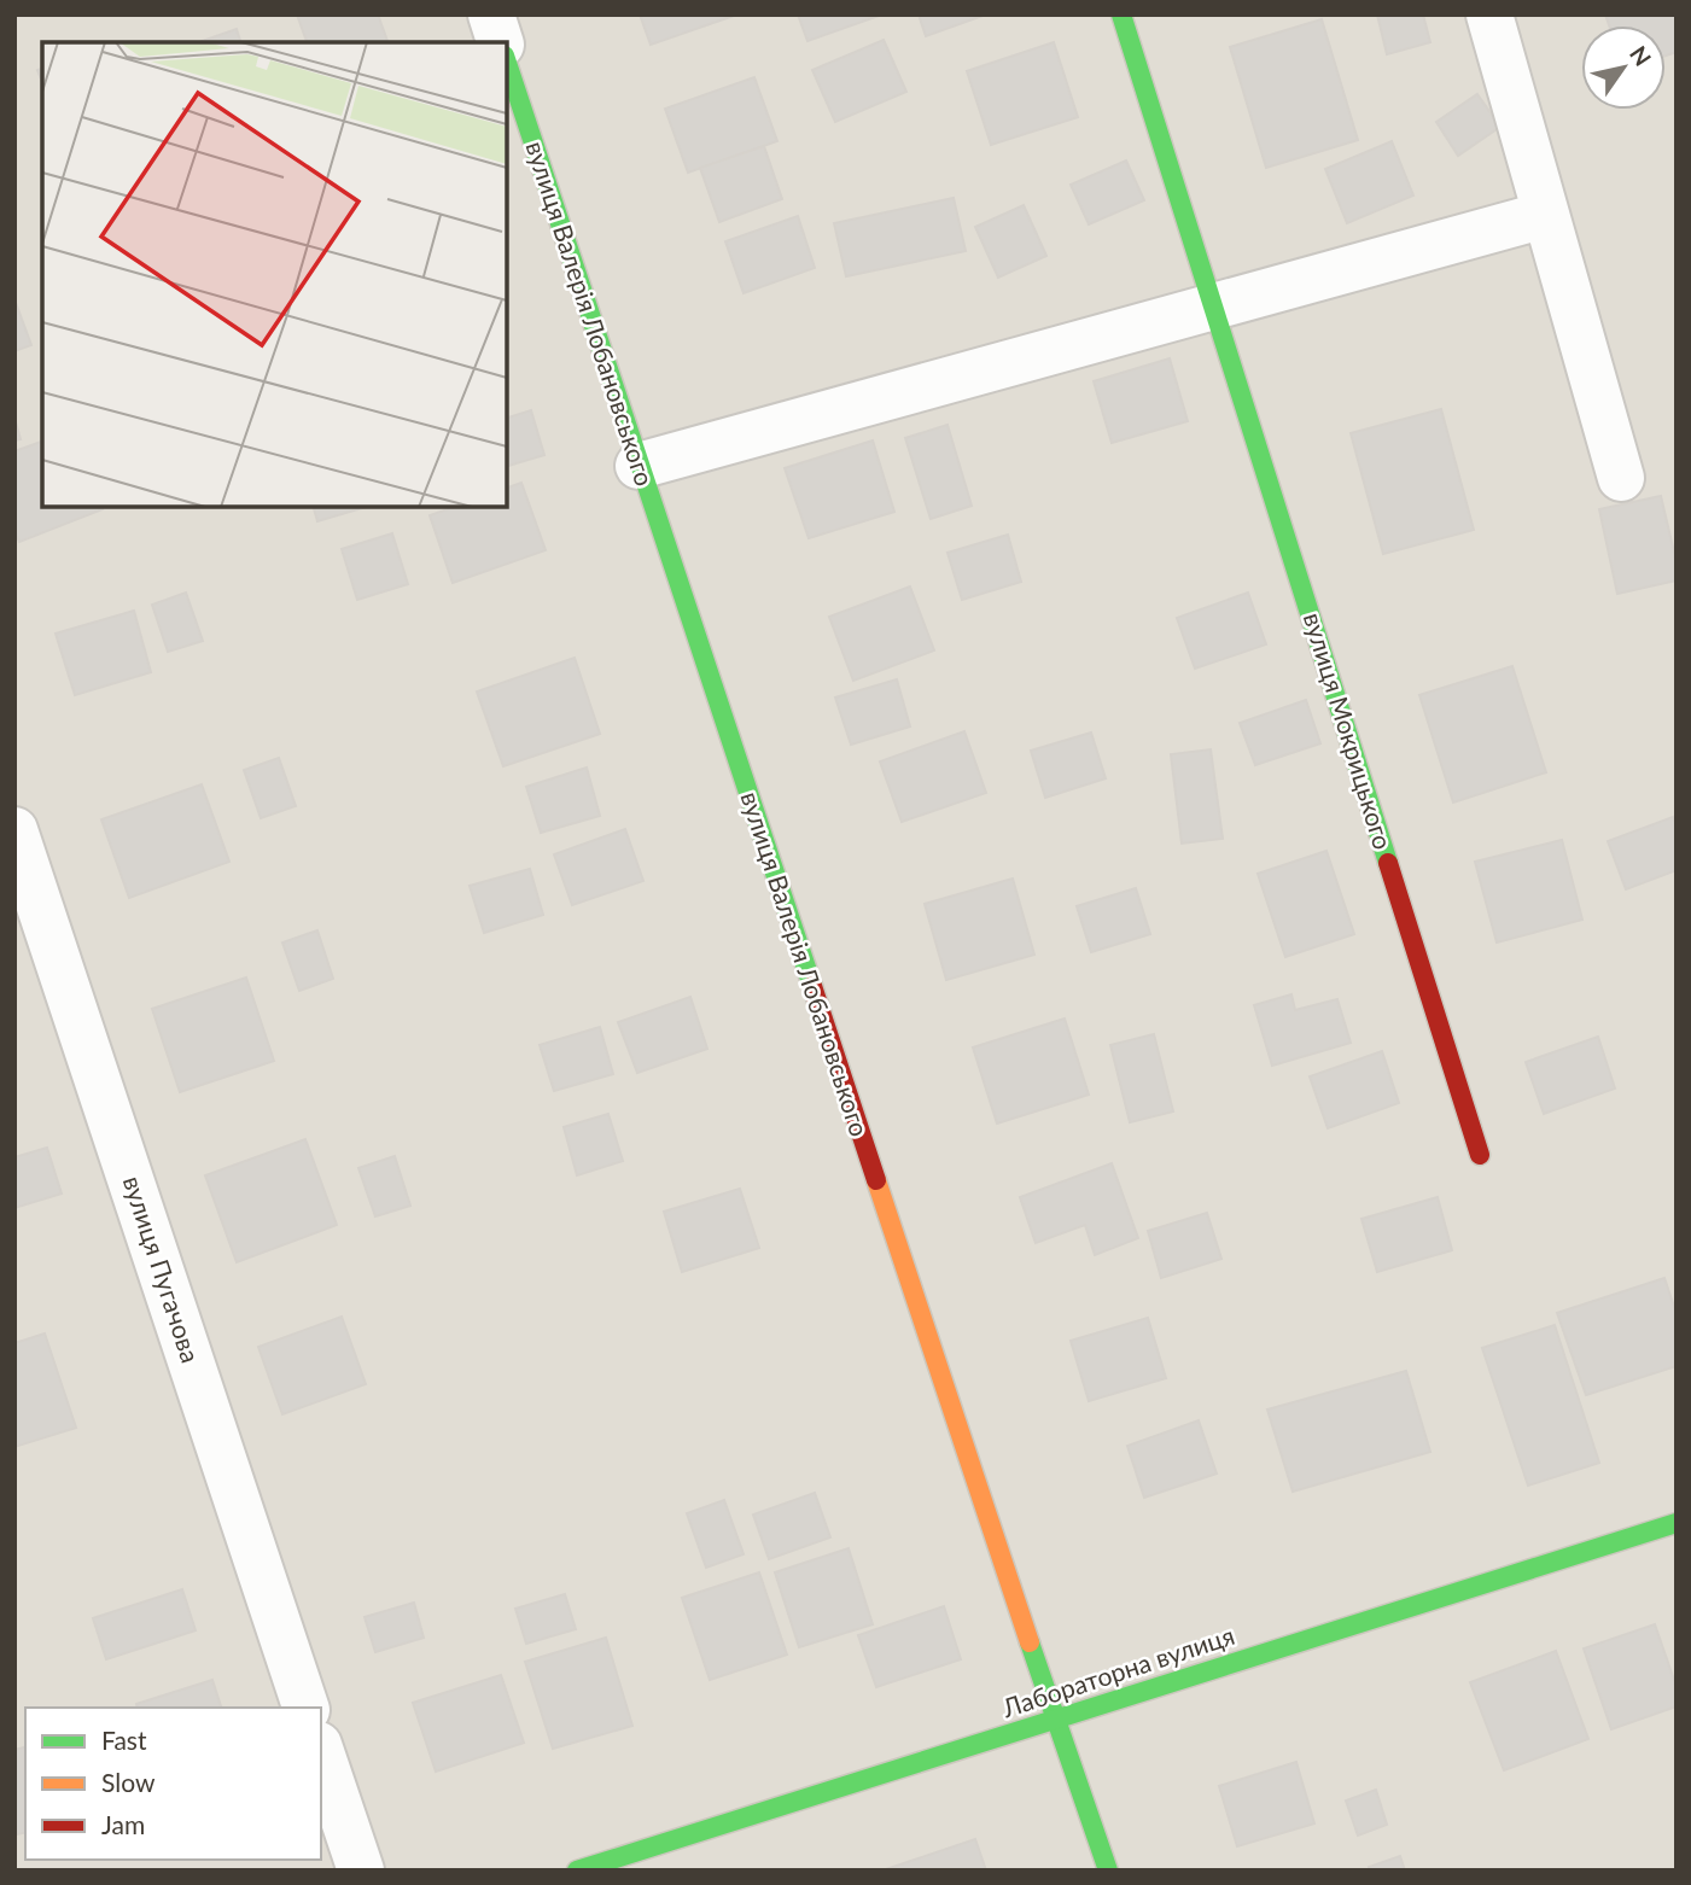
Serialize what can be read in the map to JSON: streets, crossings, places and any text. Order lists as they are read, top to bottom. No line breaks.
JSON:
{"streets":{"street":["вулиця Валерія Лобановського","вулиця Мокрицького","вулиця Пугачова","Лабораторна вулиця"]},"crossings":[["вулиця Валерія Лобановського","Лабораторна вулиця"]],"legend":["Fast","Slow","Jam"],"north":"top right"}
